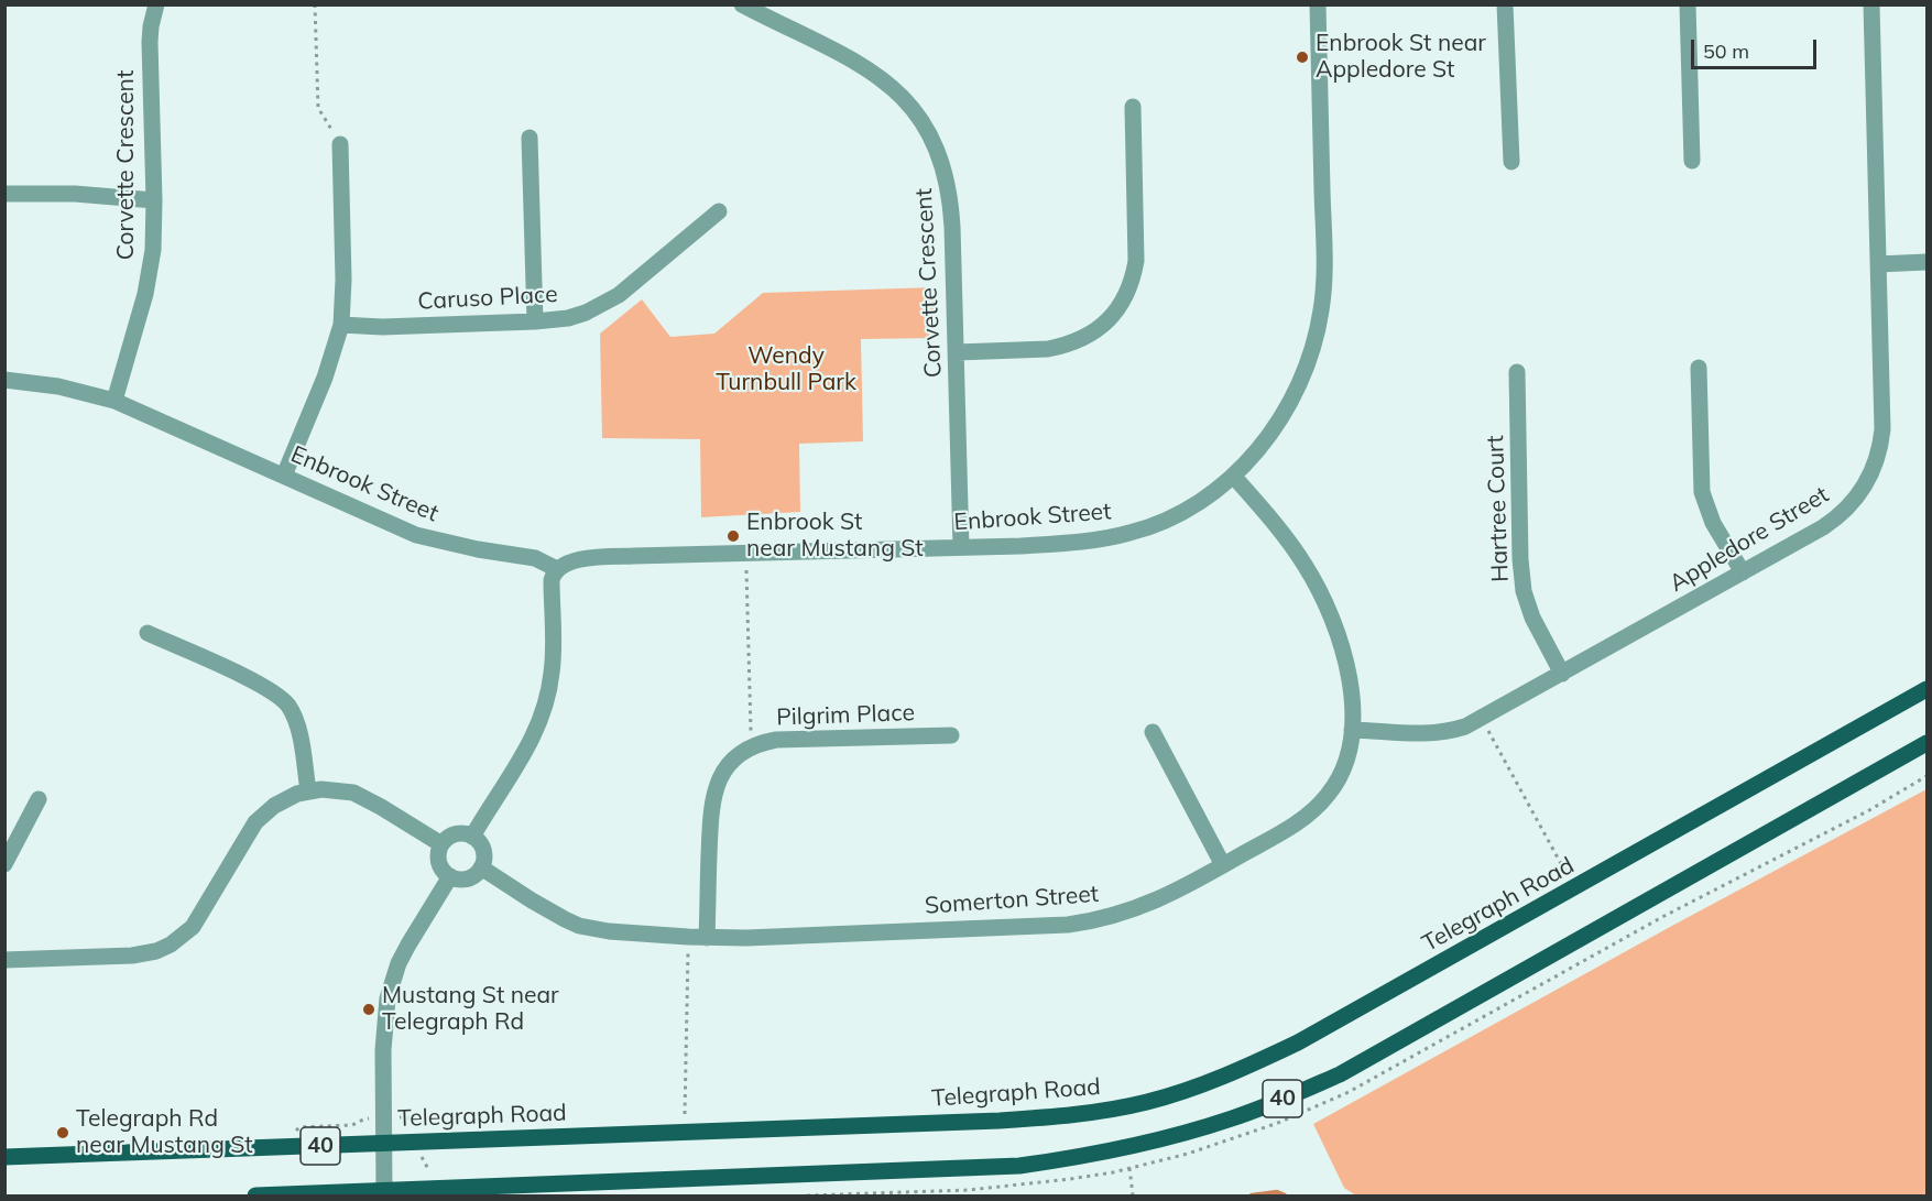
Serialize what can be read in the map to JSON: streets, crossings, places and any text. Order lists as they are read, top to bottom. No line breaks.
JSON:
{"streets":{"main road":["Telegraph Road","40"],"street":["Corvette Crescent","Caruso Place","Enbrook Street","Hartree Court","Appledore Street","Pilgrim Place","Somerton Street"]},"crossings":[["Corvette Crescent","Enbrook Street"],["Enbrook Street","Somerton Street"],["Hartree Court","Appledore Street"],["Appledore Street","Somerton Street"],["Pilgrim Place","Somerton Street"]],"parks":["Wendy Turnbull Park"],"places":["Enbrook St near Appledore St","Enbrook St near Mustang St","Mustang St near Telegraph Rd","Telegraph Rd near Mustang St"],"scale_bar":"50 m"}
